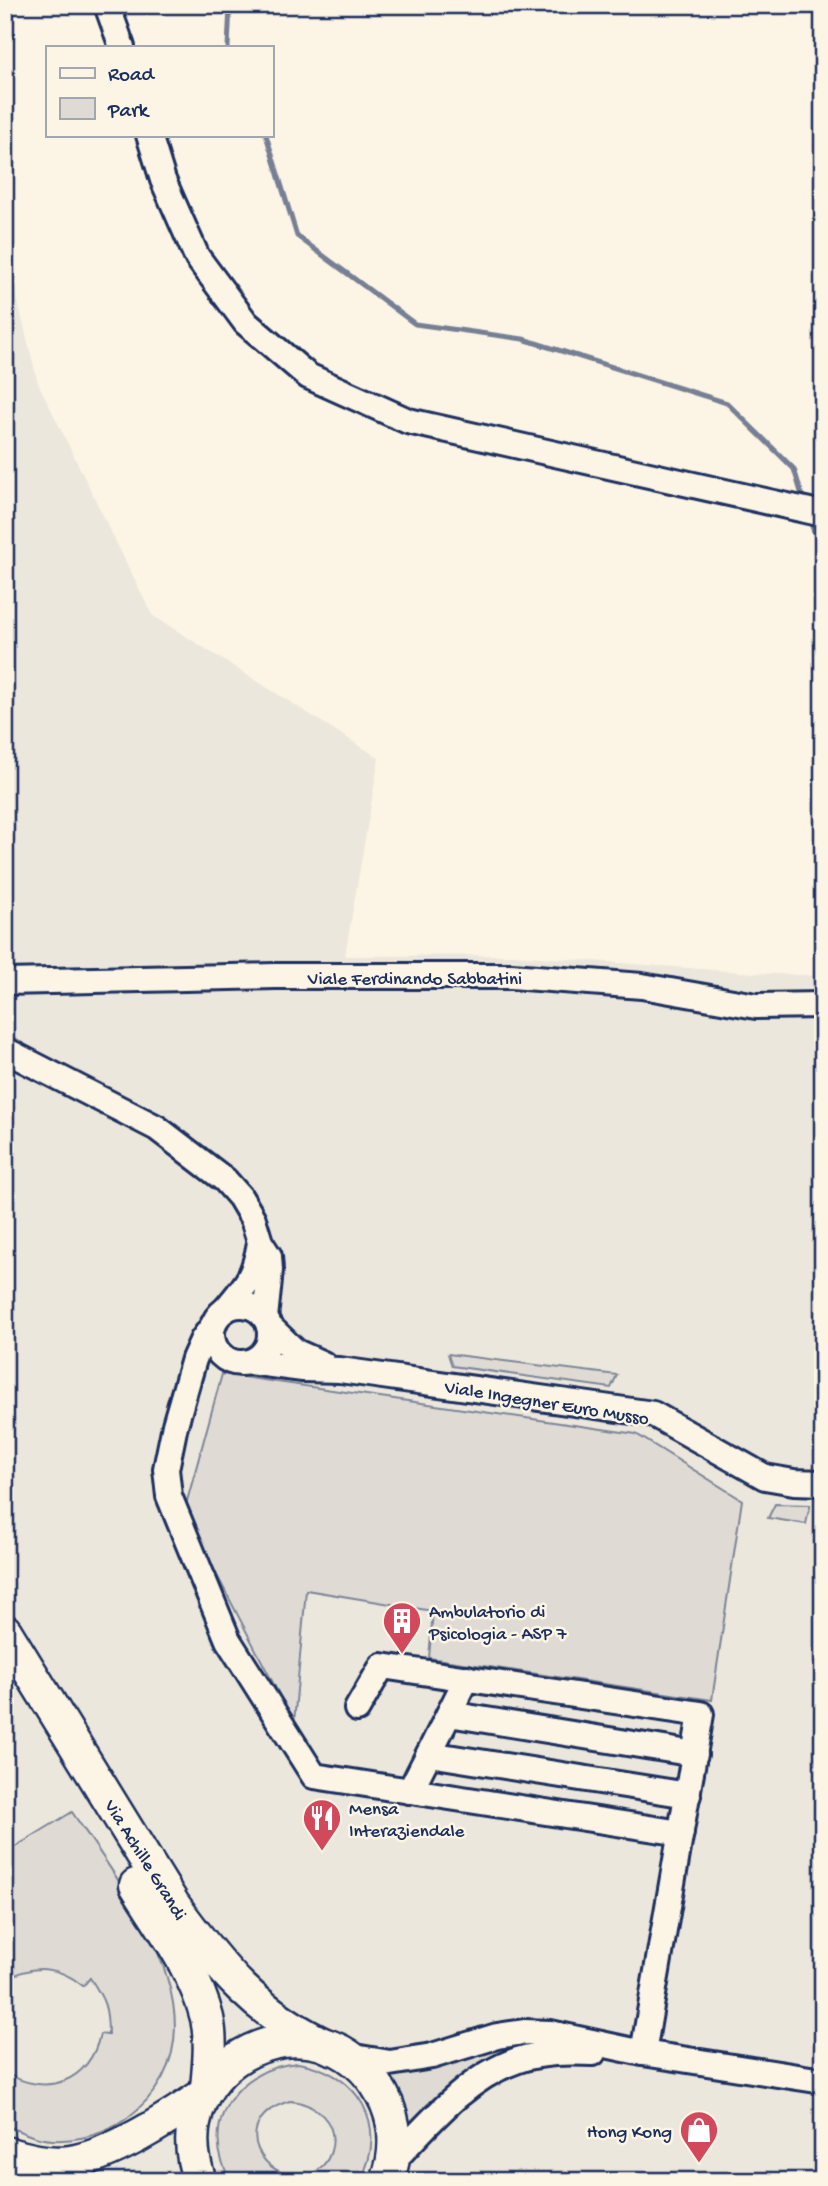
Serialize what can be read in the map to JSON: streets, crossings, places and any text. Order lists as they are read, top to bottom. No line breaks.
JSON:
{"streets":{"main road":["Via Achille Grandi"],"street":["Viale Ferdinando Sabbatini","Viale Ingegner Euro Musso"]},"places":{"building":["Ambulatorio di Psicologia - ASP 7"],"restaurant":["Mensa Interaziendale"],"shop":["Hong Kong"]},"legend":["Road","Park"]}
